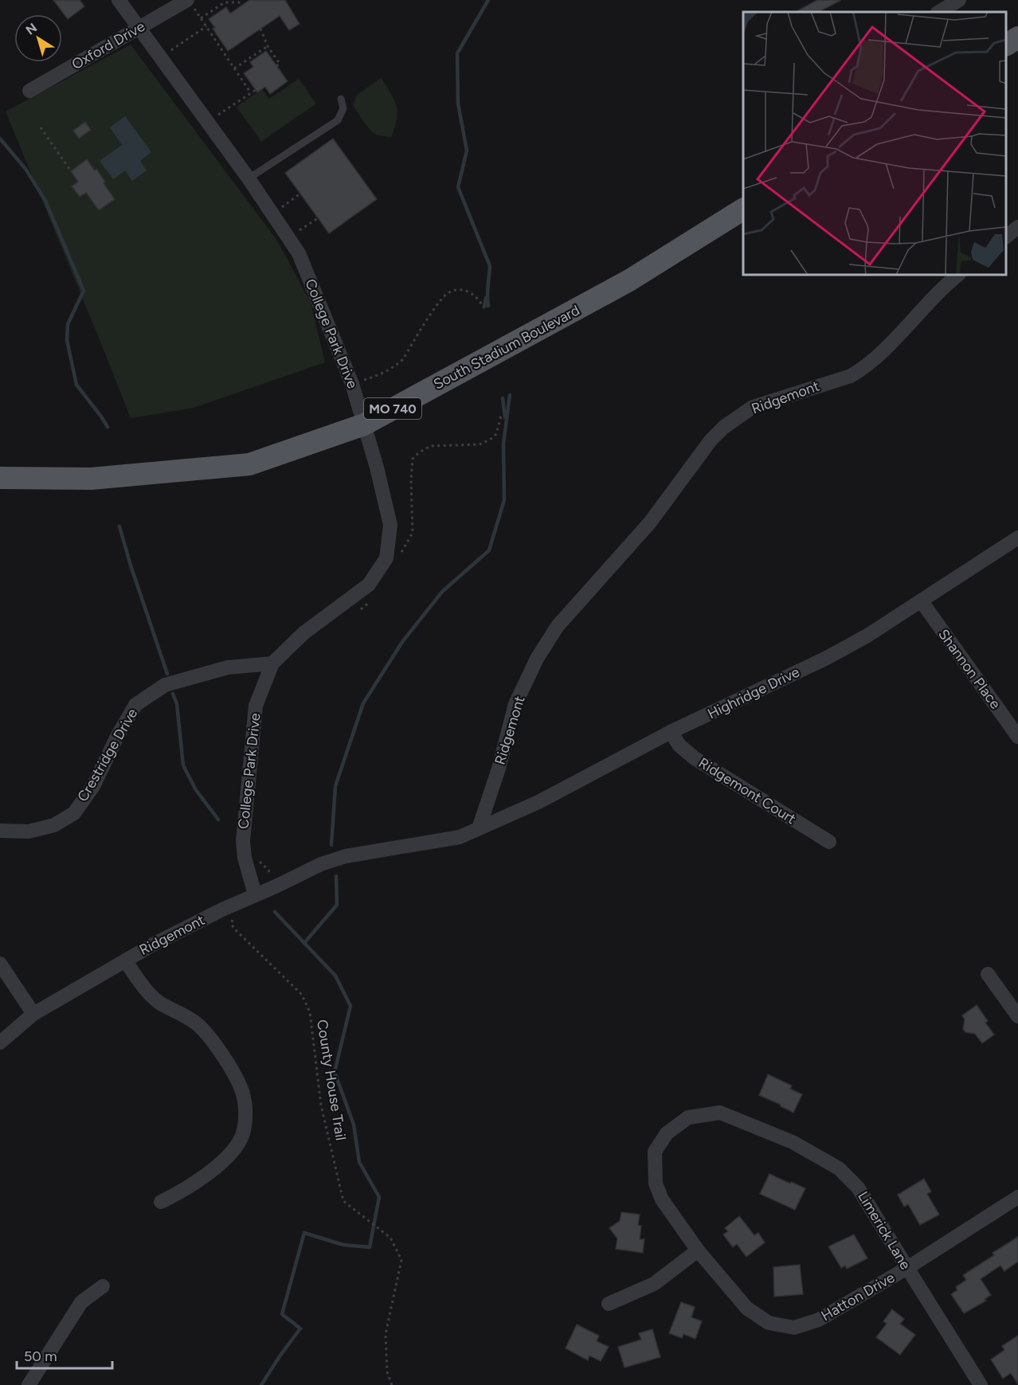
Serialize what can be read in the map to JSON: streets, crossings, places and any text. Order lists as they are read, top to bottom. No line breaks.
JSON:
{"streets":{"main road":["South Stadium Boulevard","MO 740"],"street":["Oxford Drive","College Park Drive","Ridgemont","Shannon Place","Highridge Drive","Crestridge Drive","Ridgemont Court","Limerick Lane","Hatton Drive"],"path":["County House Trail"]},"crossings":[["Oxford Drive","College Park Drive"],["College Park Drive","South Stadium Boulevard"],["College Park Drive","Ridgemont"],["College Park Drive","Crestridge Drive"],["Ridgemont","Highridge Drive"],["Shannon Place","Highridge Drive"],["Highridge Drive","Ridgemont Court"],["Limerick Lane","Hatton Drive"]],"scale_bar":"50 m","north":"top left"}
